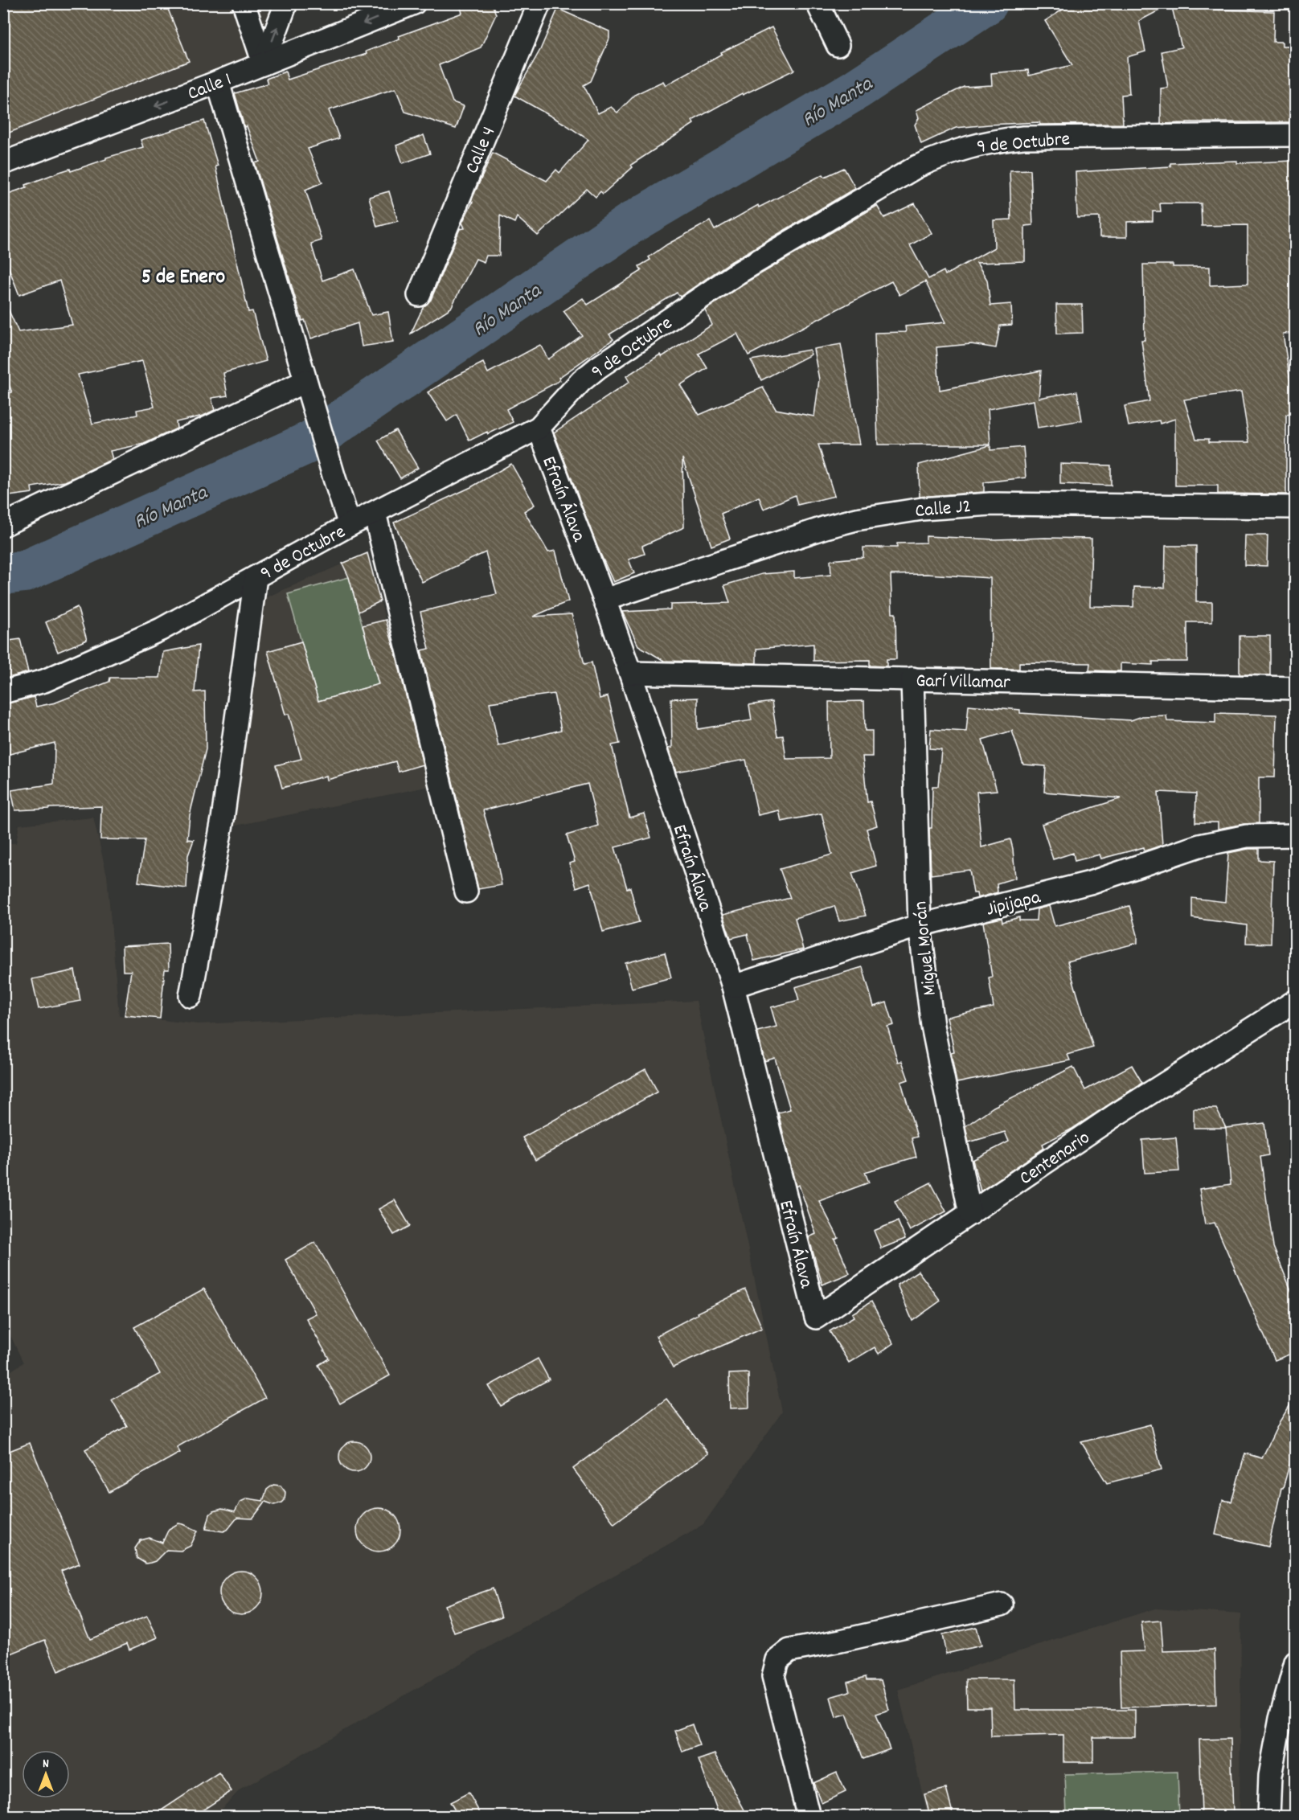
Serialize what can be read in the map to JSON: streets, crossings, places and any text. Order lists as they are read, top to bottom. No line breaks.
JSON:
{"streets":{"street":["Calle 1","9 de Octubre","Calle 4","Efraín Álava","Calle J2","Garí Villamar","Jipijapa","Miguel Morán","Centenario"]},"crossings":[["9 de Octubre","Efraín Álava"],["Efraín Álava","Calle J2"],["Efraín Álava","Garí Villamar"],["Efraín Álava","Jipijapa"],["Efraín Álava","Centenario"],["Garí Villamar","Miguel Morán"],["Jipijapa","Miguel Morán"],["Miguel Morán","Centenario"]],"one_way":["Calle 1"],"districts":["5 de Enero"],"water":["Río Manta"],"north":"top"}
